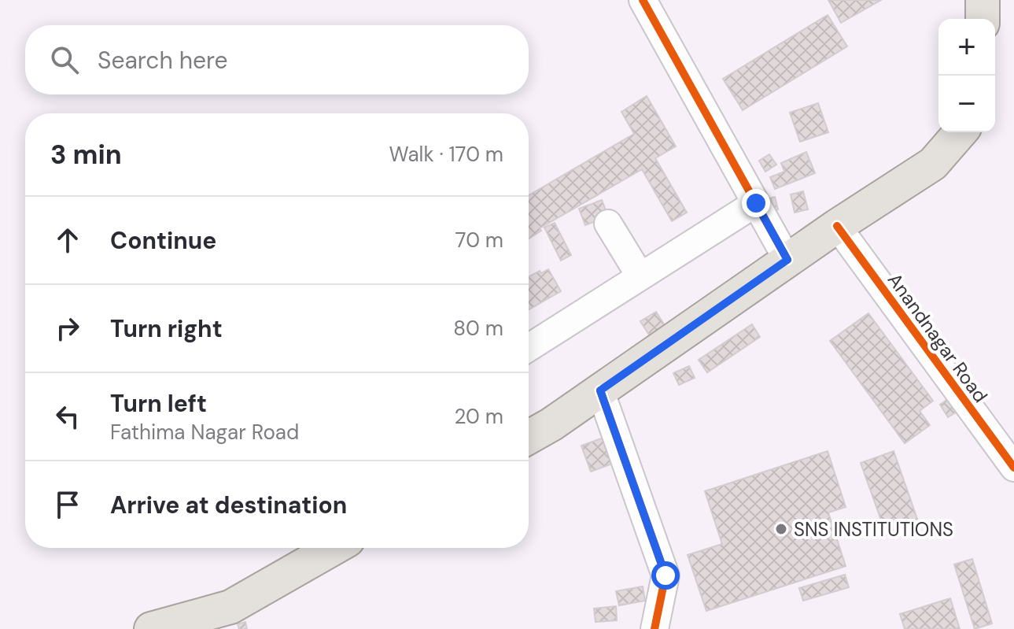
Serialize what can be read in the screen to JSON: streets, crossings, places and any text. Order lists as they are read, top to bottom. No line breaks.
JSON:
{"streets":{"street":["Anandnagar Road"]},"places":["SNS INSTITUTIONS"],"page":{"map_buttons":["+","−"],"search":"Search here","heading":["3 min","Walk · 170 m"],"list":[["Continue","70 m"],["Turn right","80 m"],["Turn left","Fathima Nagar Road","20 m"],"Arrive at destination"]}}
